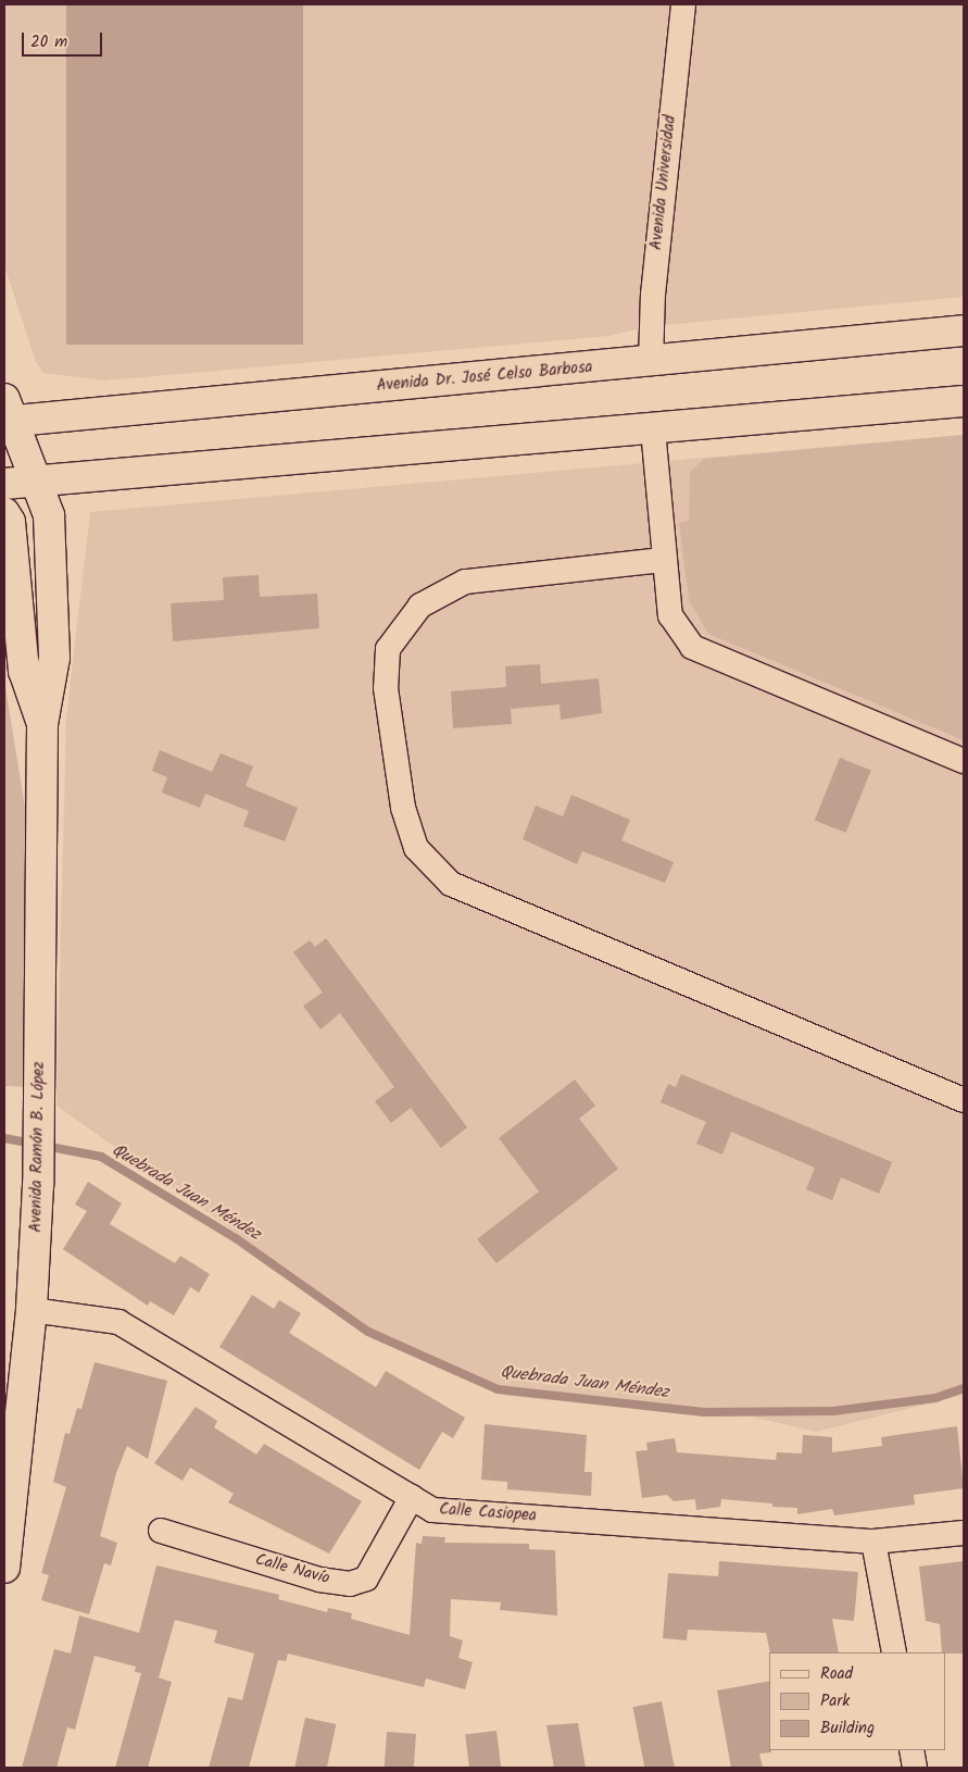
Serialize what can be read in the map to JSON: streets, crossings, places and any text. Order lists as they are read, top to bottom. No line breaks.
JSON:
{"streets":{"main road":["Avenida Dr. José Celso Barbosa","Avenida Ramón B. López"],"street":["Avenida Universidad","Calle Casiopea","Calle Navío"]},"crossings":[["Avenida Universidad","Avenida Dr. José Celso Barbosa"],["Avenida Dr. José Celso Barbosa","Avenida Ramón B. López"],["Avenida Ramón B. López","Calle Casiopea"],["Calle Casiopea","Calle Navío"]],"water":["Quebrada Juan Méndez"],"legend":["Road","Park","Building"],"scale_bar":"20 m"}
